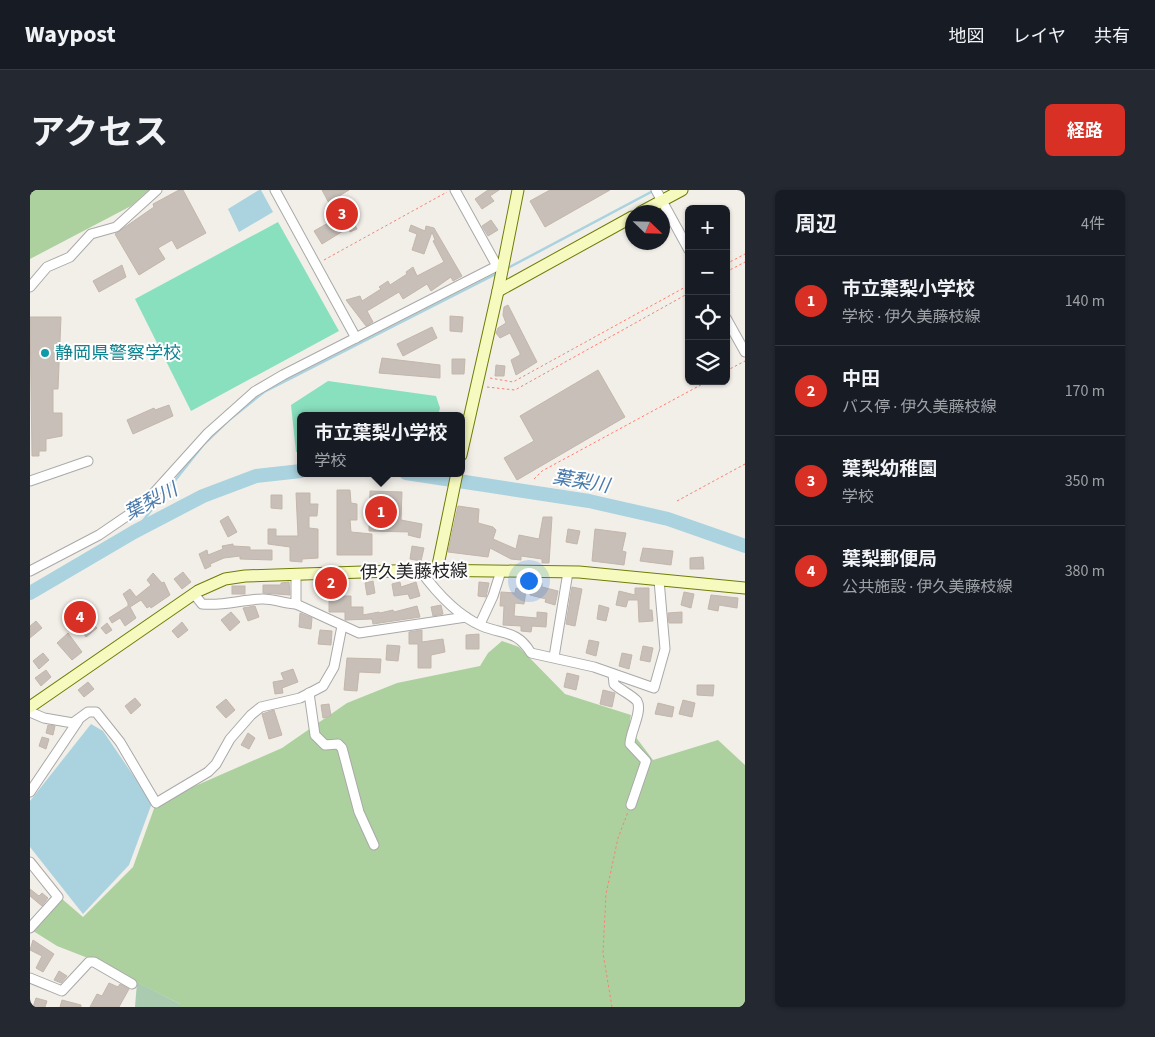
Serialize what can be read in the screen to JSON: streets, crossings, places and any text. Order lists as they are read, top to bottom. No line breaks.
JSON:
{"streets":{"main road":["伊久美藤枝線"]},"water":["葉梨川"],"places":["静岡県警察学校"],"north":"bottom right","page":{"header":"Waypost","nav":["地図","レイヤ","共有"],"title":"アクセス","buttons":"経路","heading":["周辺","4件"],"pins":["3","1","2","4"],"map_buttons":["+","−"],"list":[{"mark":"1","name":"市立葉梨小学校","note":"学校 · 伊久美藤枝線","value":"140 m"},{"mark":"2","name":"中田","note":"バス停 · 伊久美藤枝線","value":"170 m"},{"mark":"3","name":"葉梨幼稚園","note":"学校","value":"350 m"},{"mark":"4","name":"葉梨郵便局","note":"公共施設 · 伊久美藤枝線","value":"380 m"}],"popup":["市立葉梨小学校","学校"]}}
